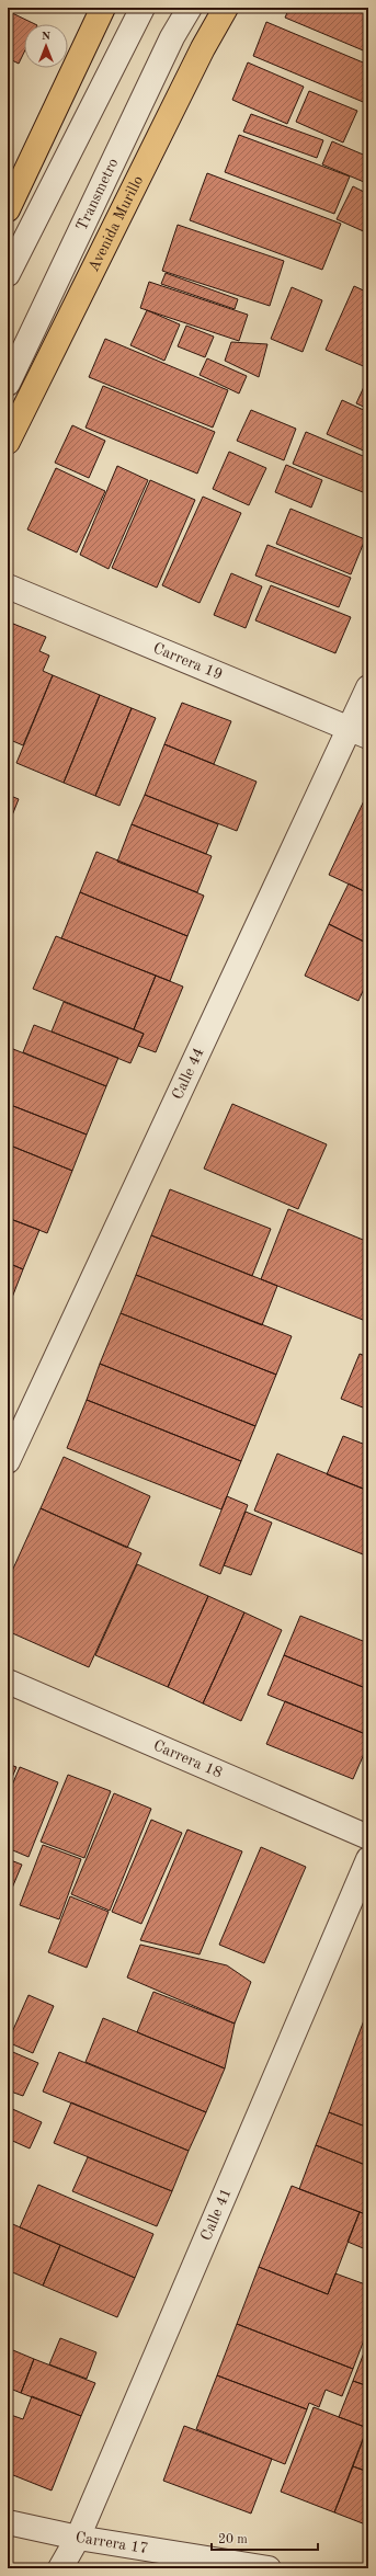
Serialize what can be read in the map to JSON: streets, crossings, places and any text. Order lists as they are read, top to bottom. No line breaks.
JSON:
{"streets":{"main road":["Avenida Murillo"],"street":["Transmetro","Carrera 19","Calle 44","Carrera 18","Calle 41","Carrera 17"]},"crossings":[["Carrera 19","Calle 44"],["Calle 41","Carrera 17"]],"scale_bar":"20 m","north":"top"}
